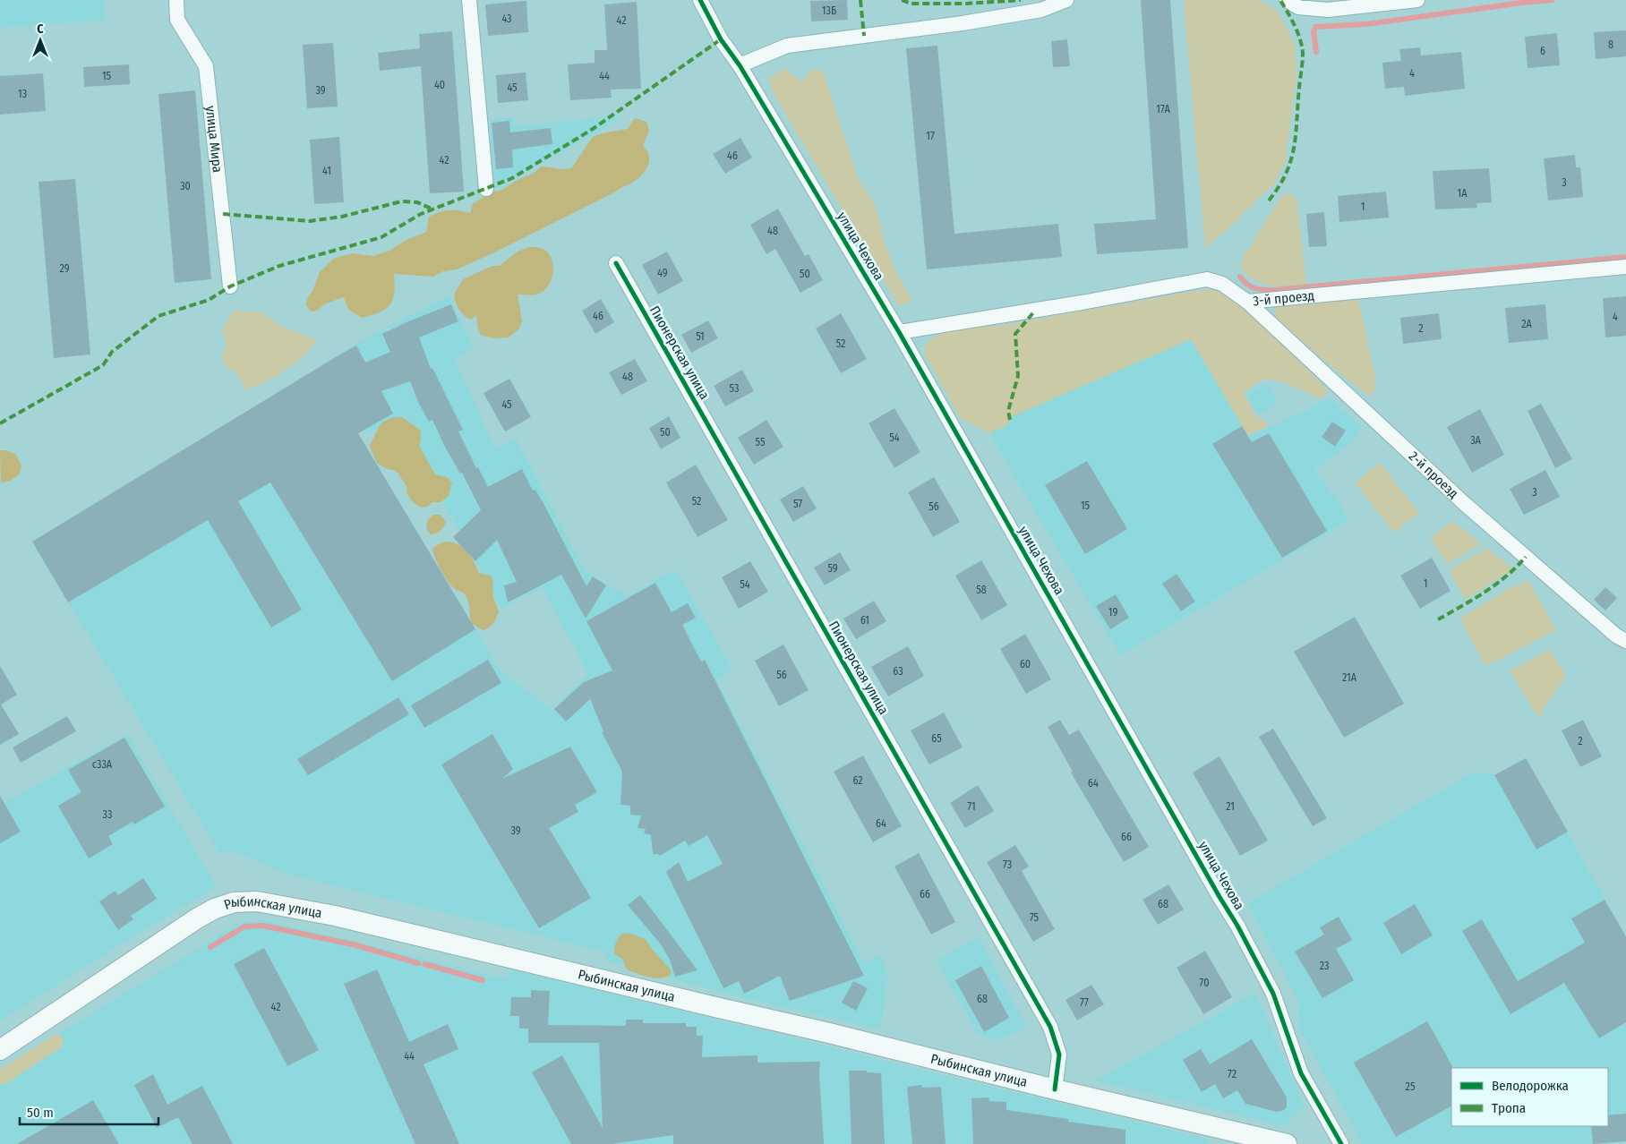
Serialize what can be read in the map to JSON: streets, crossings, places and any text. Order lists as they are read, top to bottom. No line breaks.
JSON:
{"streets":{"main road":["Рыбинская улица"],"street":["улица Мира","улица Чехова","3-й проезд","Пионерская улица","2-й проезд"]},"crossings":[["улица Чехова","3-й проезд"],["3-й проезд","2-й проезд"],["Пионерская улица","Рыбинская улица"]],"house_numbers":["13Б","43","42","8","6","4","15","44","40","45","39","13","17А","17","46","42","41","3","30","1А","1","48","29","49","50","46","4","2А","2","51","52","48","53","45","50","54","3А","55","3","52","57","15","56","59","1","54","58","19","61","60","63","56","21А","65","2","с33А","62","64","71","21","33","64","39","66","73","66","68","75","23","70","68","77","42","44","72","25"],"legend":["Велодорожка","Тропа"],"scale_bar":"50 m","north":"top"}
